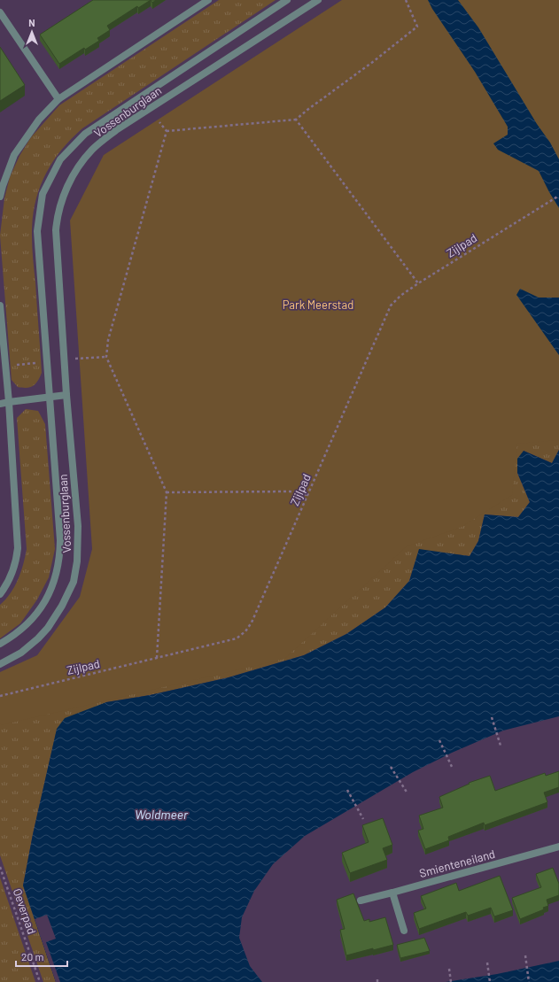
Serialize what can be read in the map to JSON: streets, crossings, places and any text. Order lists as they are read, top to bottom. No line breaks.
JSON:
{"streets":{"street":["Vossenburglaan","Smienteneiland"],"path":["Zijlpad","Oeverpad"]},"water":["Woldmeer"],"parks":["Park Meerstad"],"scale_bar":"20 m","north":"top"}
